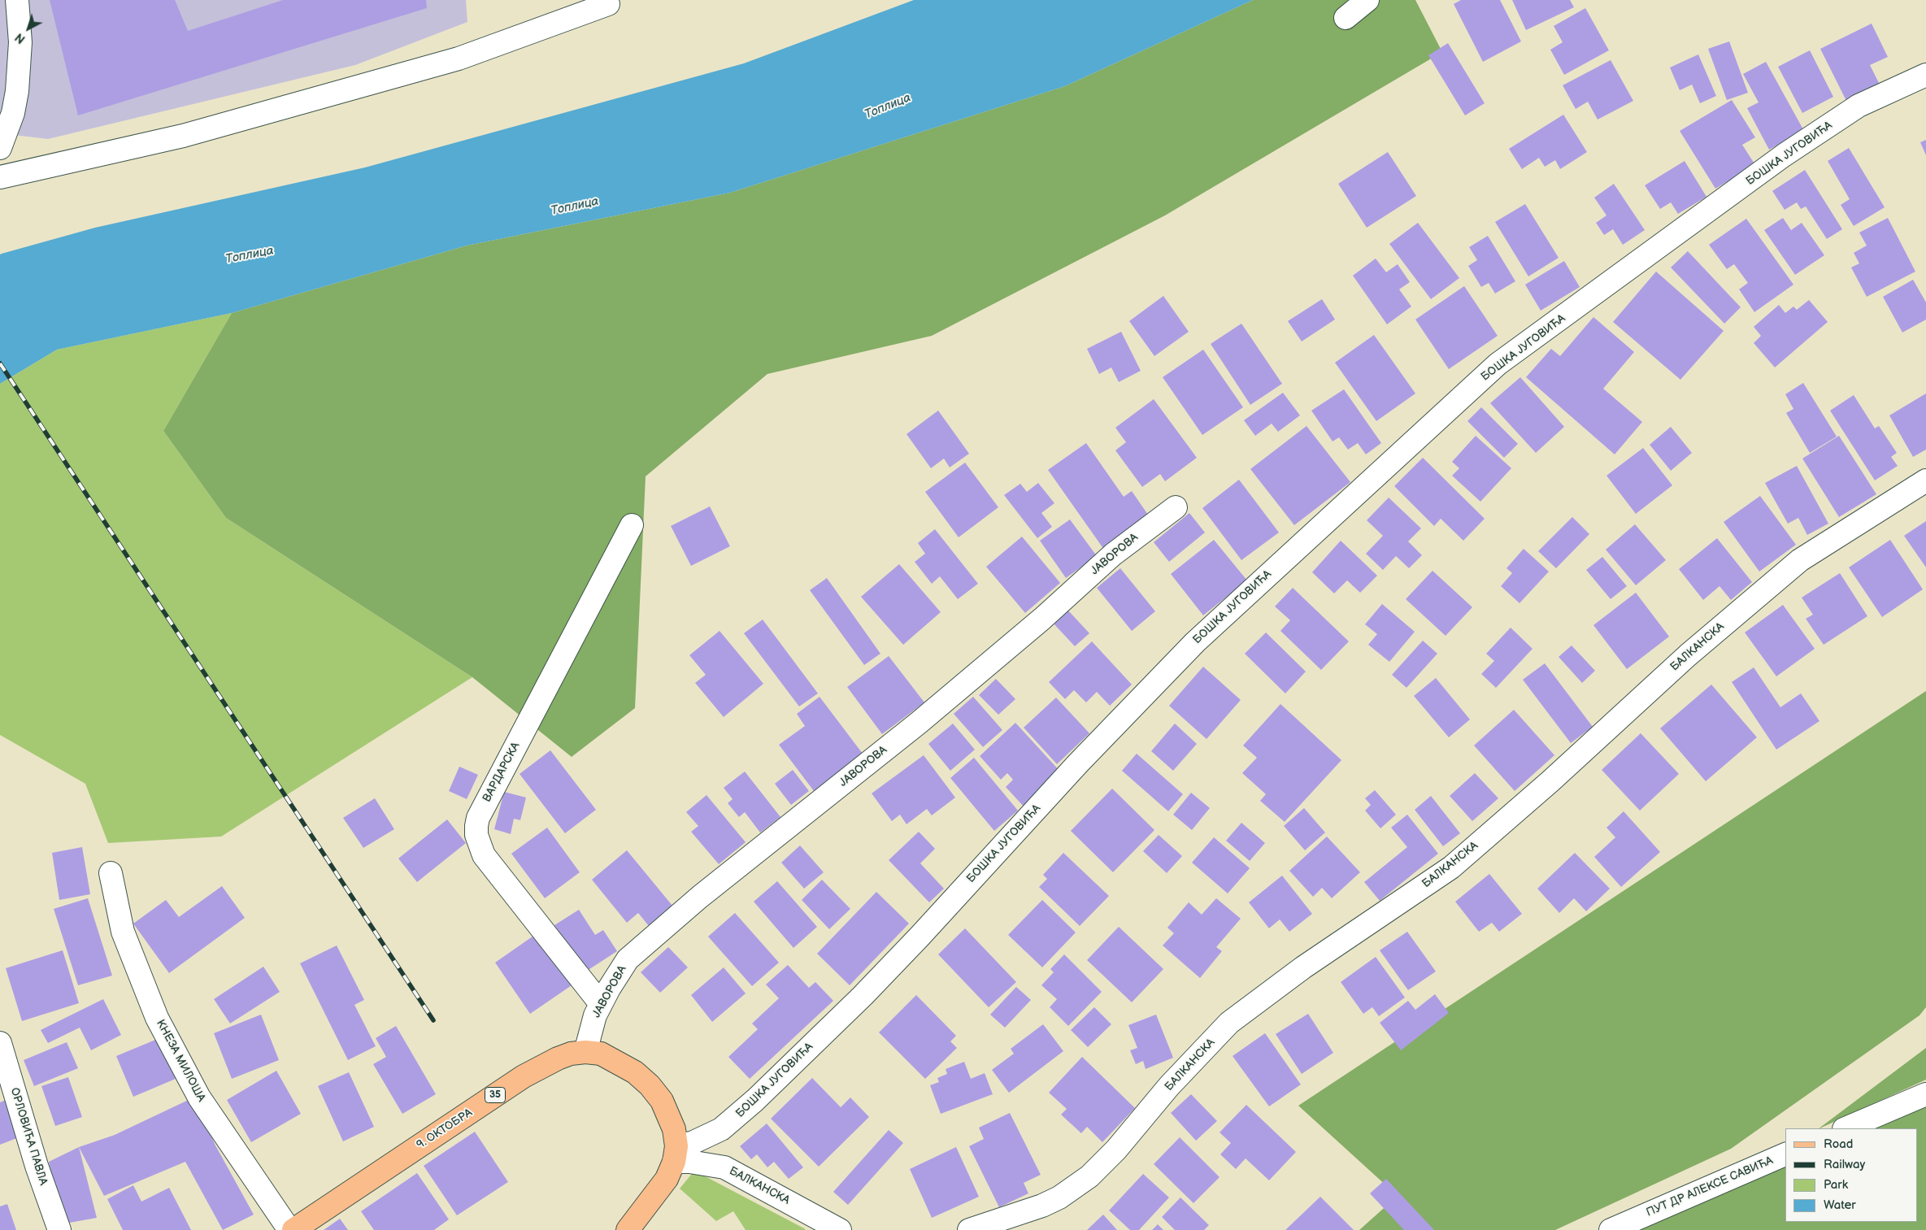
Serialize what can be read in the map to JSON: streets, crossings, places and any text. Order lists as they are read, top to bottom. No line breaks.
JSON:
{"streets":{"main road":["35","9. ОКТОБРА"],"street":["БОШКА ЈУГОВИЋА","ЈАВОРОВА","БАЛКАНСКА","ВАРДАРСКА","КНЕЗА МИЛОША","ОРЛОВИЋА ПАВЛА","ПУТ ДР АЛЕКСЕ САВИЋА"]},"crossings":[["БОШКА ЈУГОВИЋА","БАЛКАНСКА"],["БОШКА ЈУГОВИЋА","9. ОКТОБРА"],["ЈАВОРОВА","ВАРДАРСКА"],["ЈАВОРОВА","9. ОКТОБРА"],["БАЛКАНСКА","9. ОКТОБРА"]],"water":["Топлица"],"legend":["Road","Railway","Park","Water"],"north":"bottom left"}
